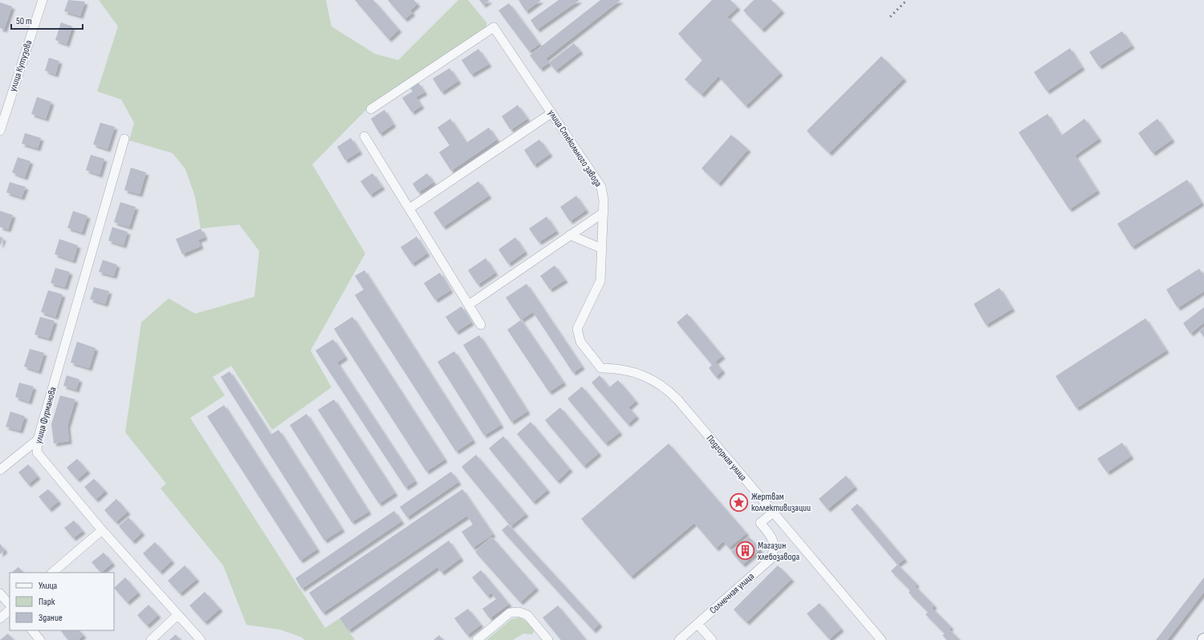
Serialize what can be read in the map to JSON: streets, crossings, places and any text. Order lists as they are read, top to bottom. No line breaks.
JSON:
{"streets":{"street":["улица Кутузова","улица Стекольного завода","улица Фурманова","Подгорная улица","Солнечная улица"]},"crossings":[["улица Стекольного завода","Подгорная улица"],["Подгорная улица","Солнечная улица"]],"places":{"place":["Жертвам коллективизации"],"building":["Магазин хлебозавода"]},"legend":["Улица","Парк","Здание"],"scale_bar":"50 m"}
